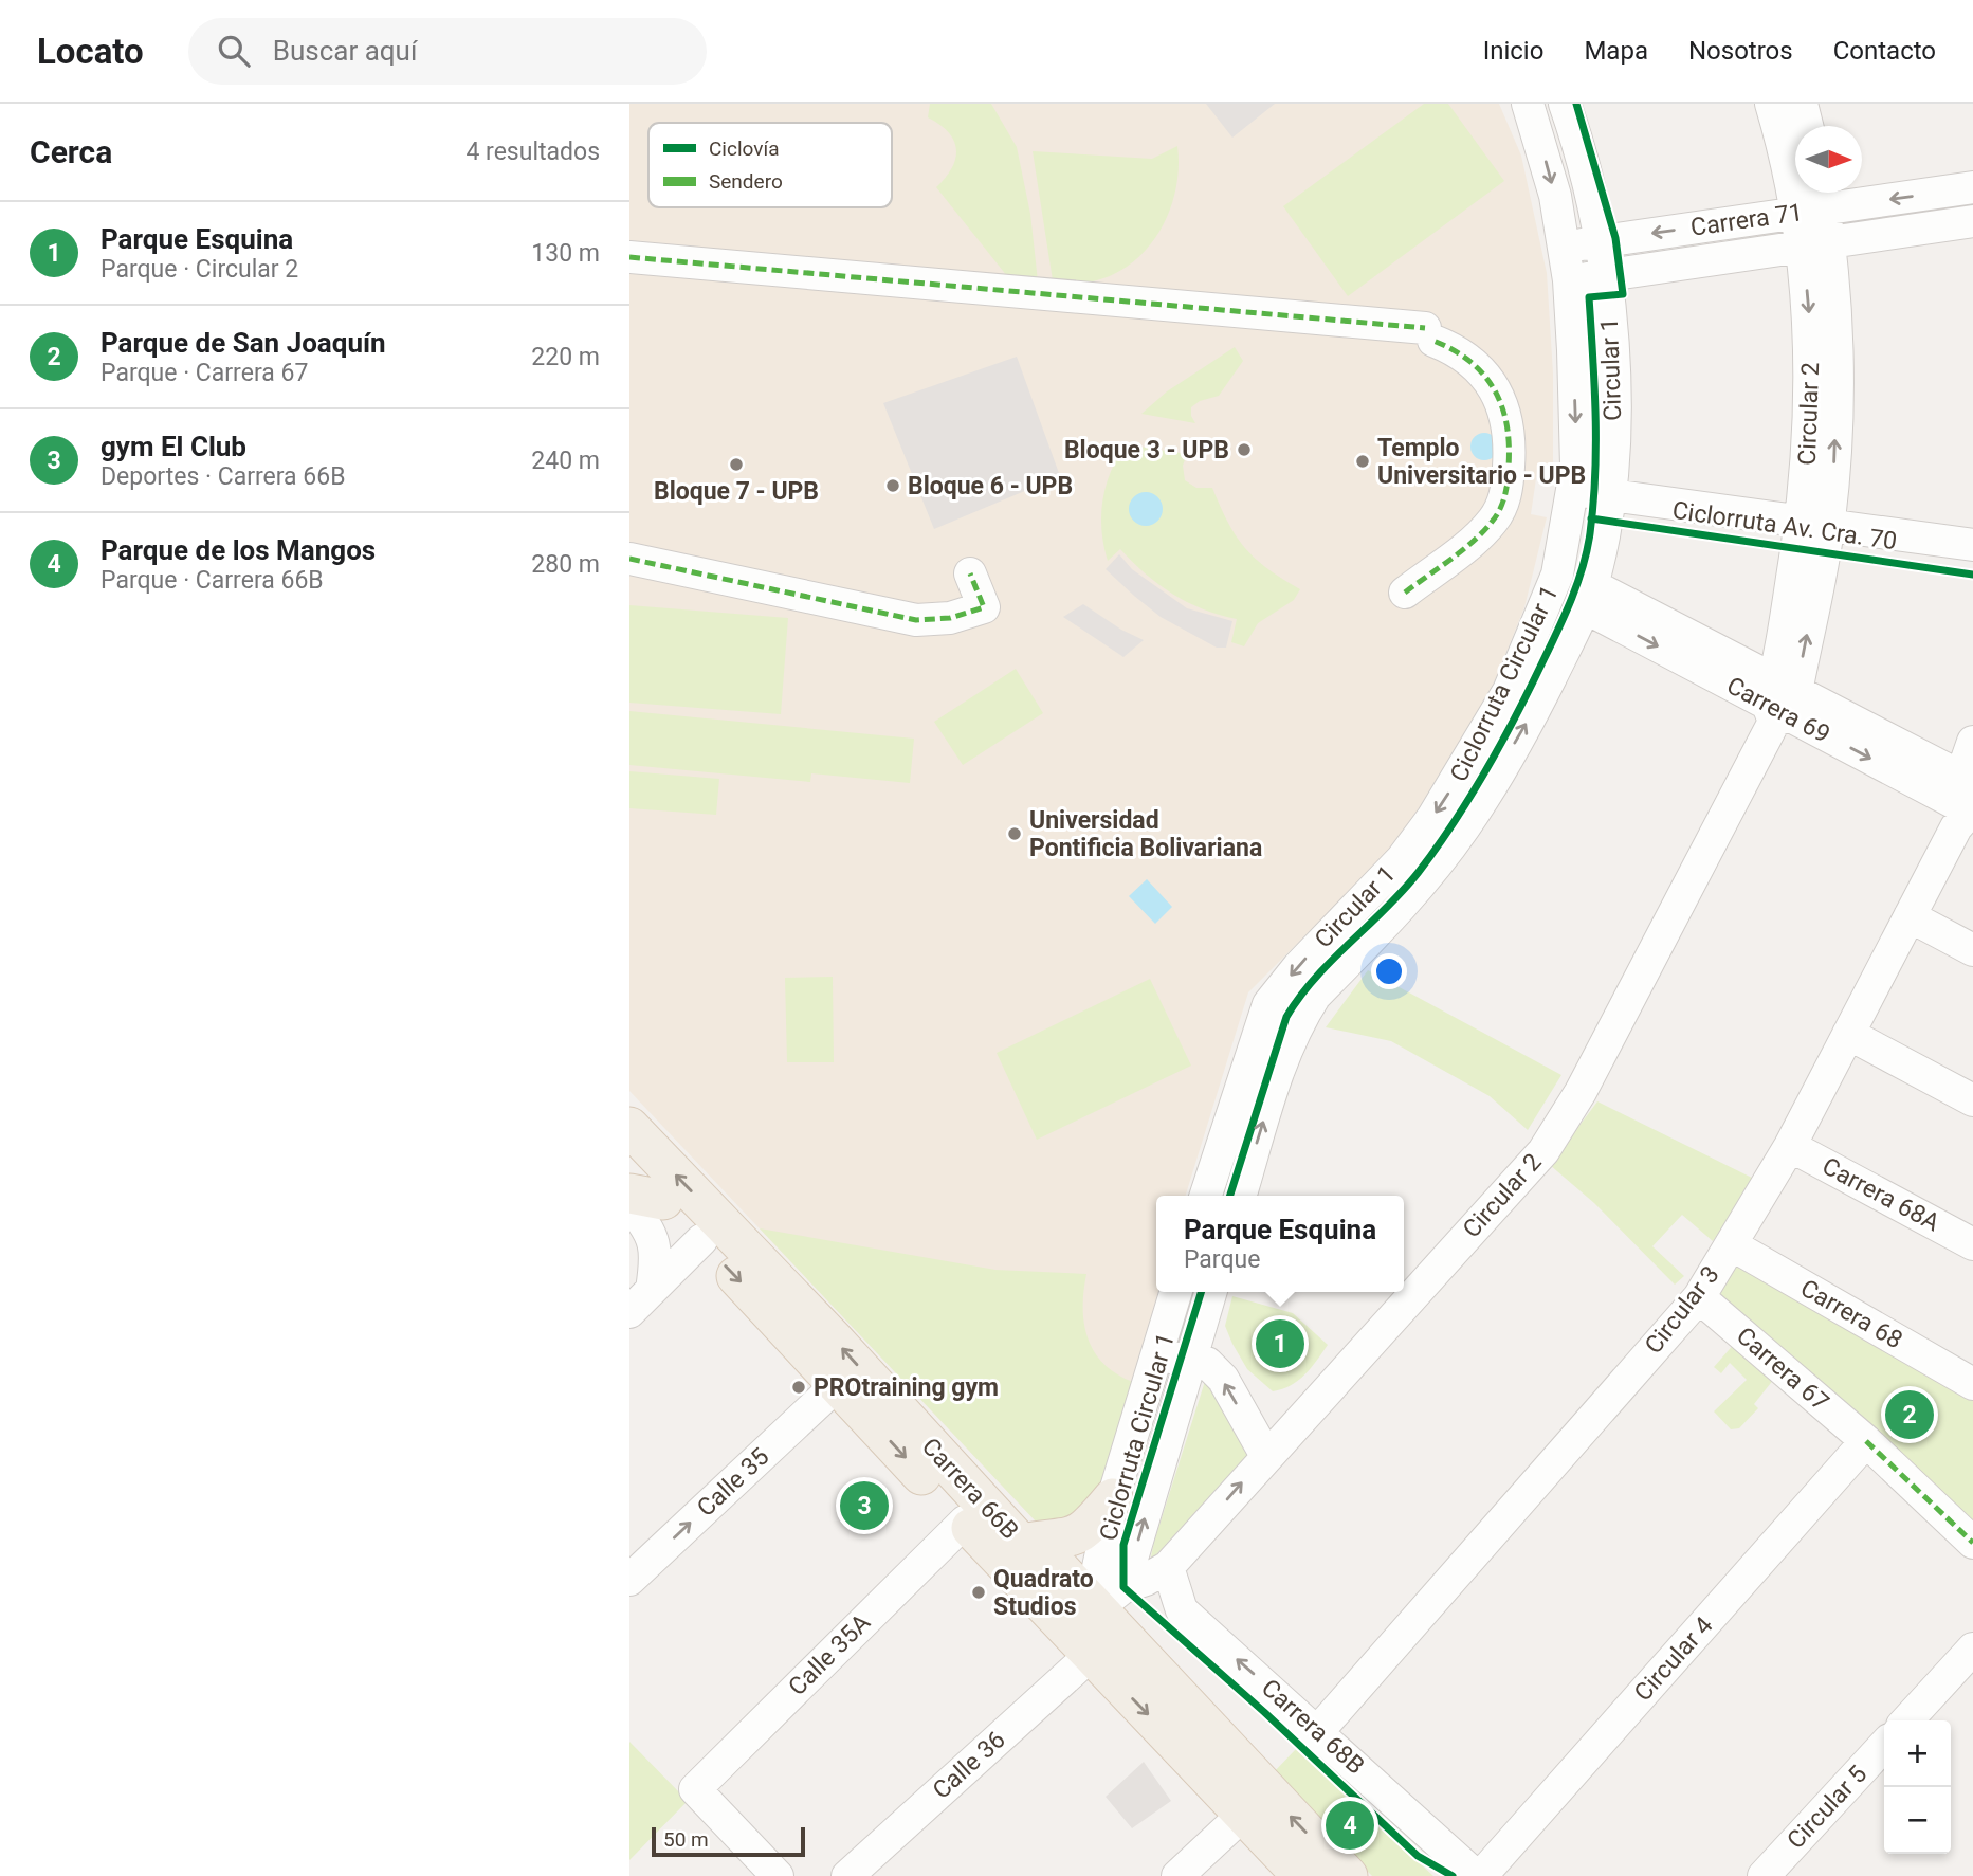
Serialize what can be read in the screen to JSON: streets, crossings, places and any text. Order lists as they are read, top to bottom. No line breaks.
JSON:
{"streets":{"main road":["Carrera 66B"],"street":["Carrera 71","Circular 1","Circular 2","Carrera 69","Carrera 68A","Circular 3","Carrera 68","Carrera 67","Calle 35","Calle 35A","Circular 4","Carrera 68B","Calle 36","Circular 5"],"cycle path":["Ciclorruta Av. Cra. 70","Ciclorruta Circular 1"]},"crossings":[["Carrera 71","Circular 1"],["Carrera 71","Circular 2"],["Circular 1","Carrera 69"],["Circular 2","Carrera 69"],["Circular 2","Carrera 66B"],["Circular 2","Carrera 68B"],["Carrera 69","Circular 3"],["Carrera 68A","Circular 3"],["Circular 3","Carrera 68"],["Circular 3","Carrera 67"],["Circular 3","Carrera 68B"],["Carrera 67","Circular 4"],["Calle 35","Carrera 66B"],["Carrera 66B","Calle 35A"],["Carrera 66B","Calle 36"],["Circular 4","Carrera 68B"]],"one_way":["Carrera 68B"],"places":["Bloque 3 - UPB","Templo Universitario - UPB","Bloque 7 - UPB","Bloque 6 - UPB","Universidad Pontificia Bolivariana","PROtraining gym","Quadrato Studios"],"legend":["Ciclovía","Sendero"],"scale_bar":"50 m","north":"right","page":{"header":"Locato","search":"Buscar aquí","nav":["Inicio","Mapa","Nosotros","Contacto"],"heading":["Cerca","4 resultados"],"list":[{"mark":"1","name":"Parque Esquina","note":"Parque · Circular 2","value":"130 m"},{"mark":"2","name":"Parque de San Joaquín","note":"Parque · Carrera 67","value":"220 m"},{"mark":"3","name":"gym El Club","note":"Deportes · Carrera 66B","value":"240 m"},{"mark":"4","name":"Parque de los Mangos","note":"Parque · Carrera 66B","value":"280 m"}],"popup":["Parque Esquina","Parque"],"pins":["1","2","3","4"],"map_buttons":["+","−"],"scale":"50 m"}}
